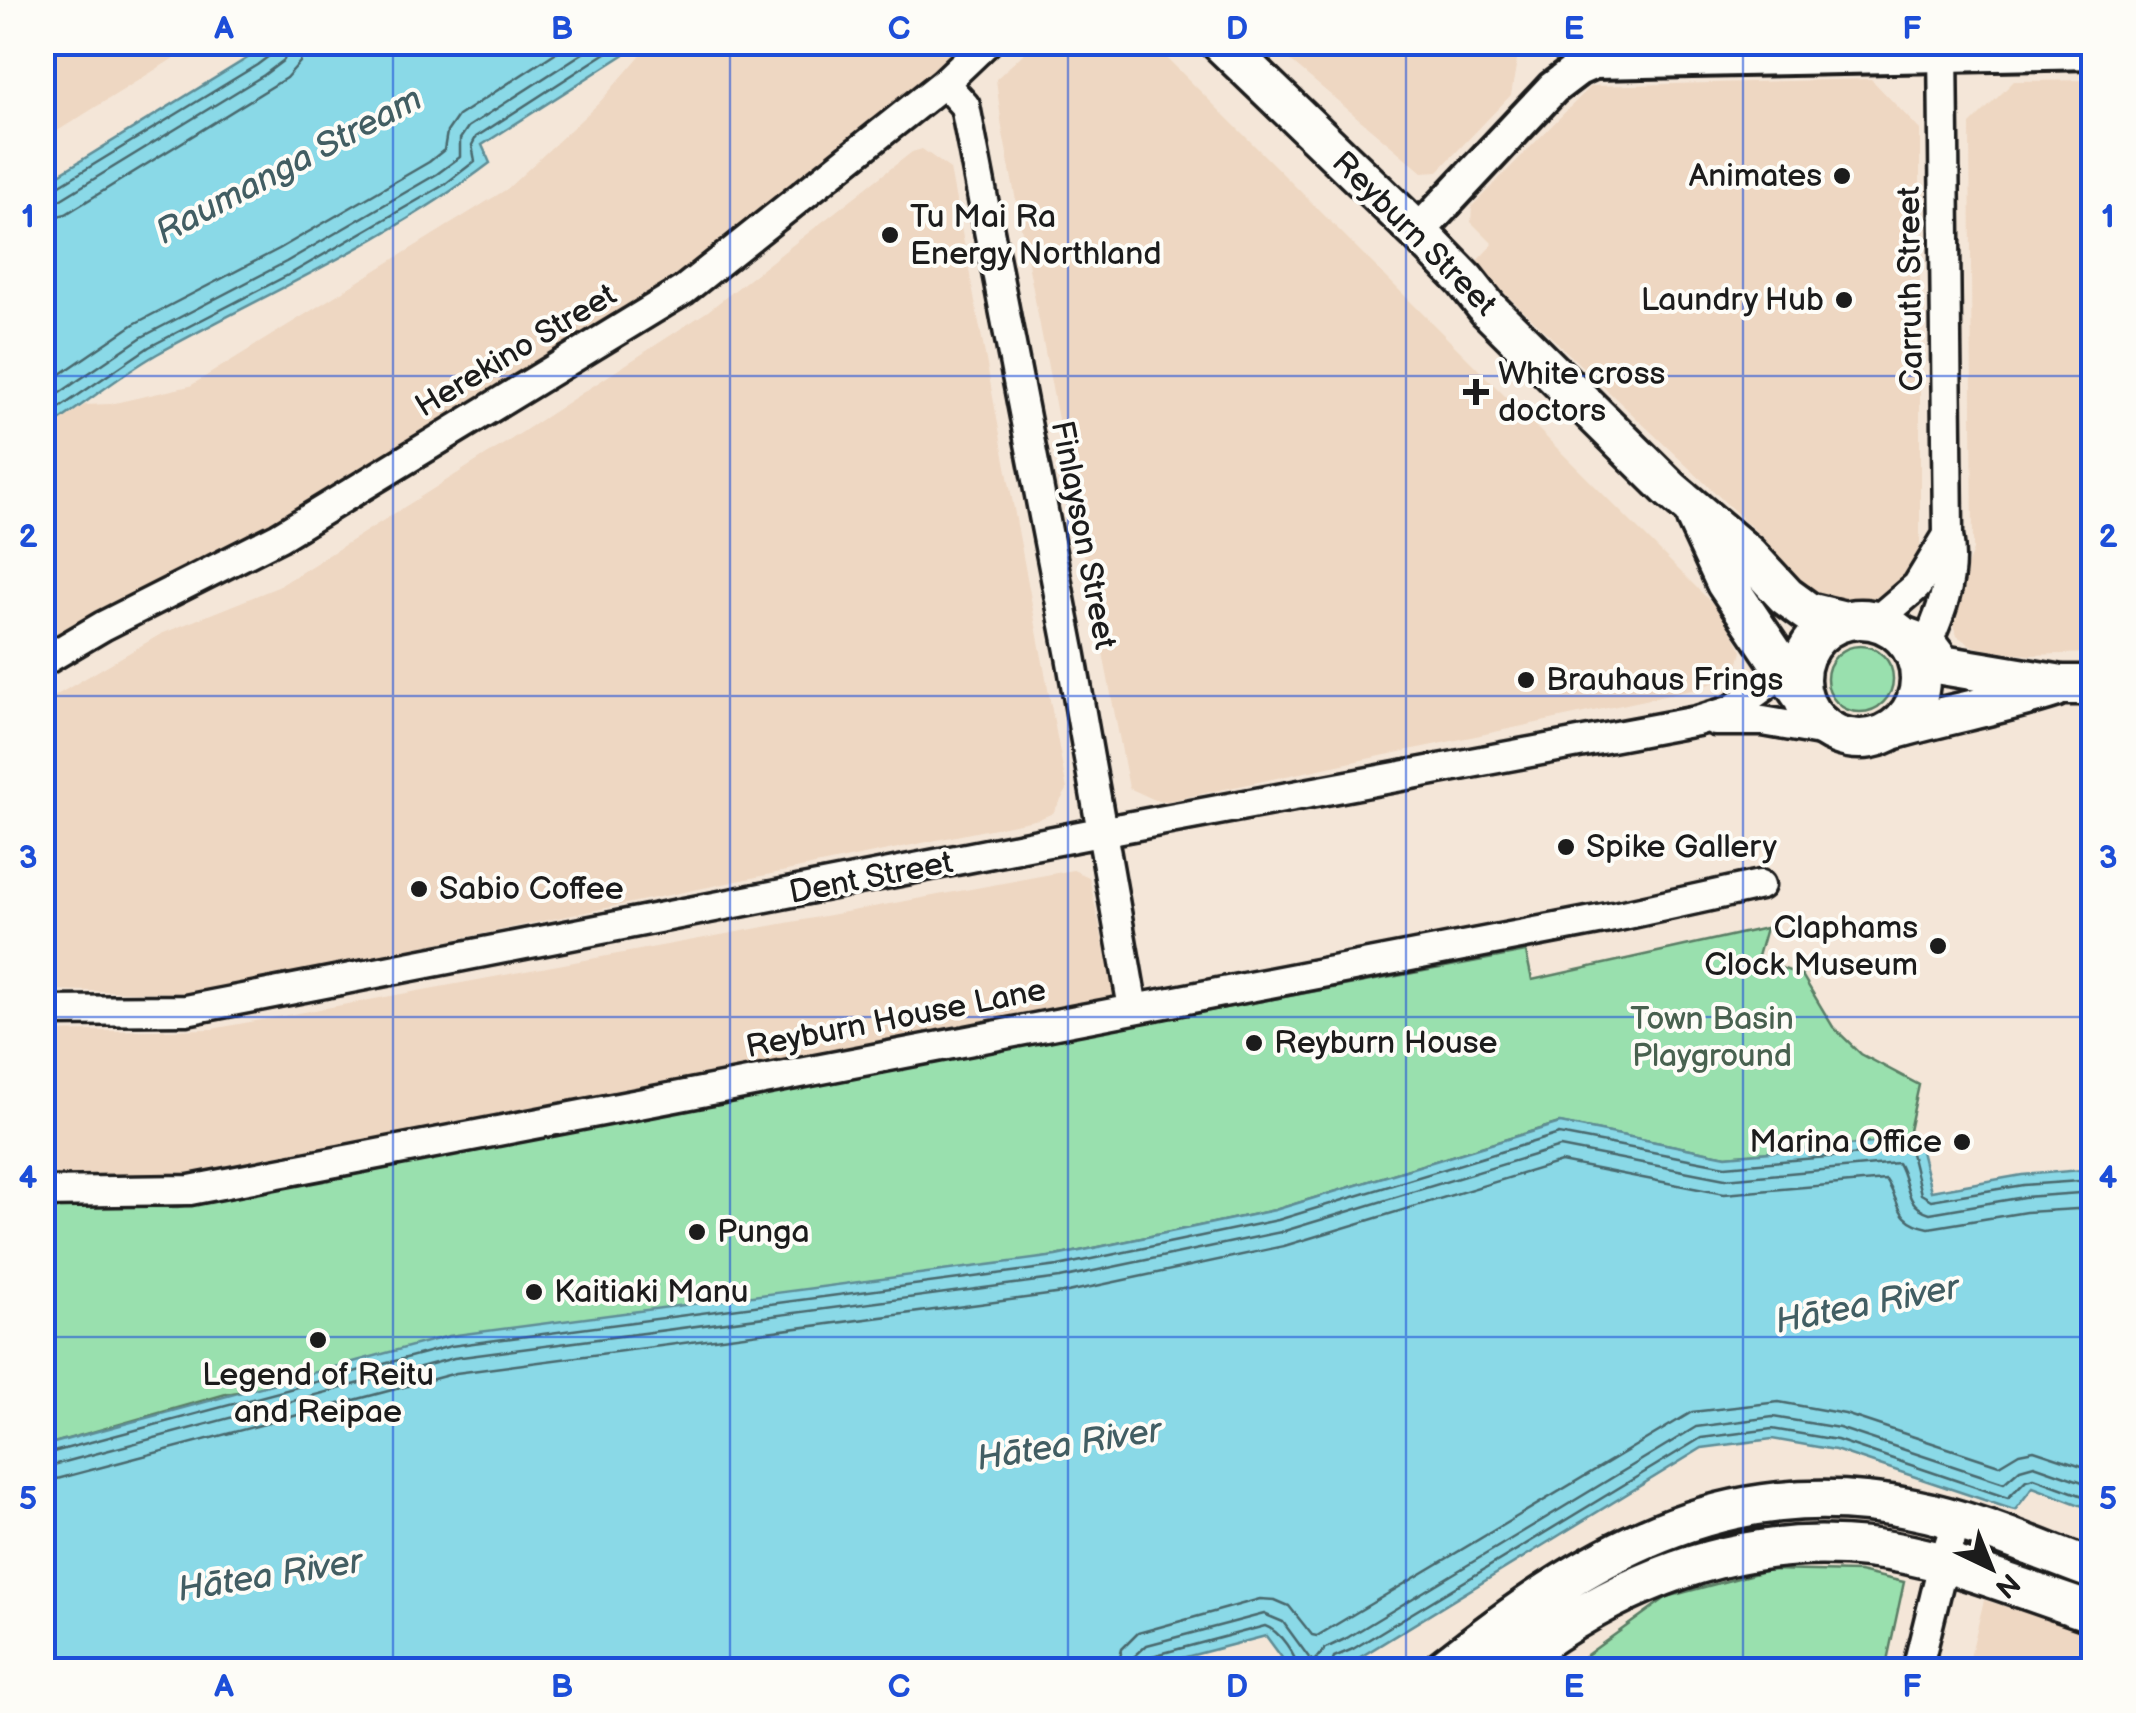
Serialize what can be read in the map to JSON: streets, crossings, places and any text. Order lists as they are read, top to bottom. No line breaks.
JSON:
{"streets":{"main road":["Reyburn Street"],"street":["Carruth Street","Herekino Street","Finlayson Street","Dent Street","Reyburn House Lane"]},"crossings":[["Reyburn Street","Carruth Street"],["Reyburn Street","Dent Street"],["Carruth Street","Dent Street"],["Herekino Street","Finlayson Street"],["Finlayson Street","Dent Street"],["Finlayson Street","Reyburn House Lane"]],"water":["Raumanga Stream","Hātea River"],"parks":["Town Basin Playground"],"places":{"other":["Animates","Tu Mai Ra Energy Northland","Laundry Hub","Brauhaus Frings","Spike Gallery","Sabio Coffee","Claphams Clock Museum","Reyburn House","Marina Office","Punga","Kaitiaki Manu","Legend of Reitu and Reipae"],"health":["White cross doctors"]},"north":"bottom right","grid":{"columns":["A","B","C","D","E","F"],"rows":["1","2","3","4","5"]}}
